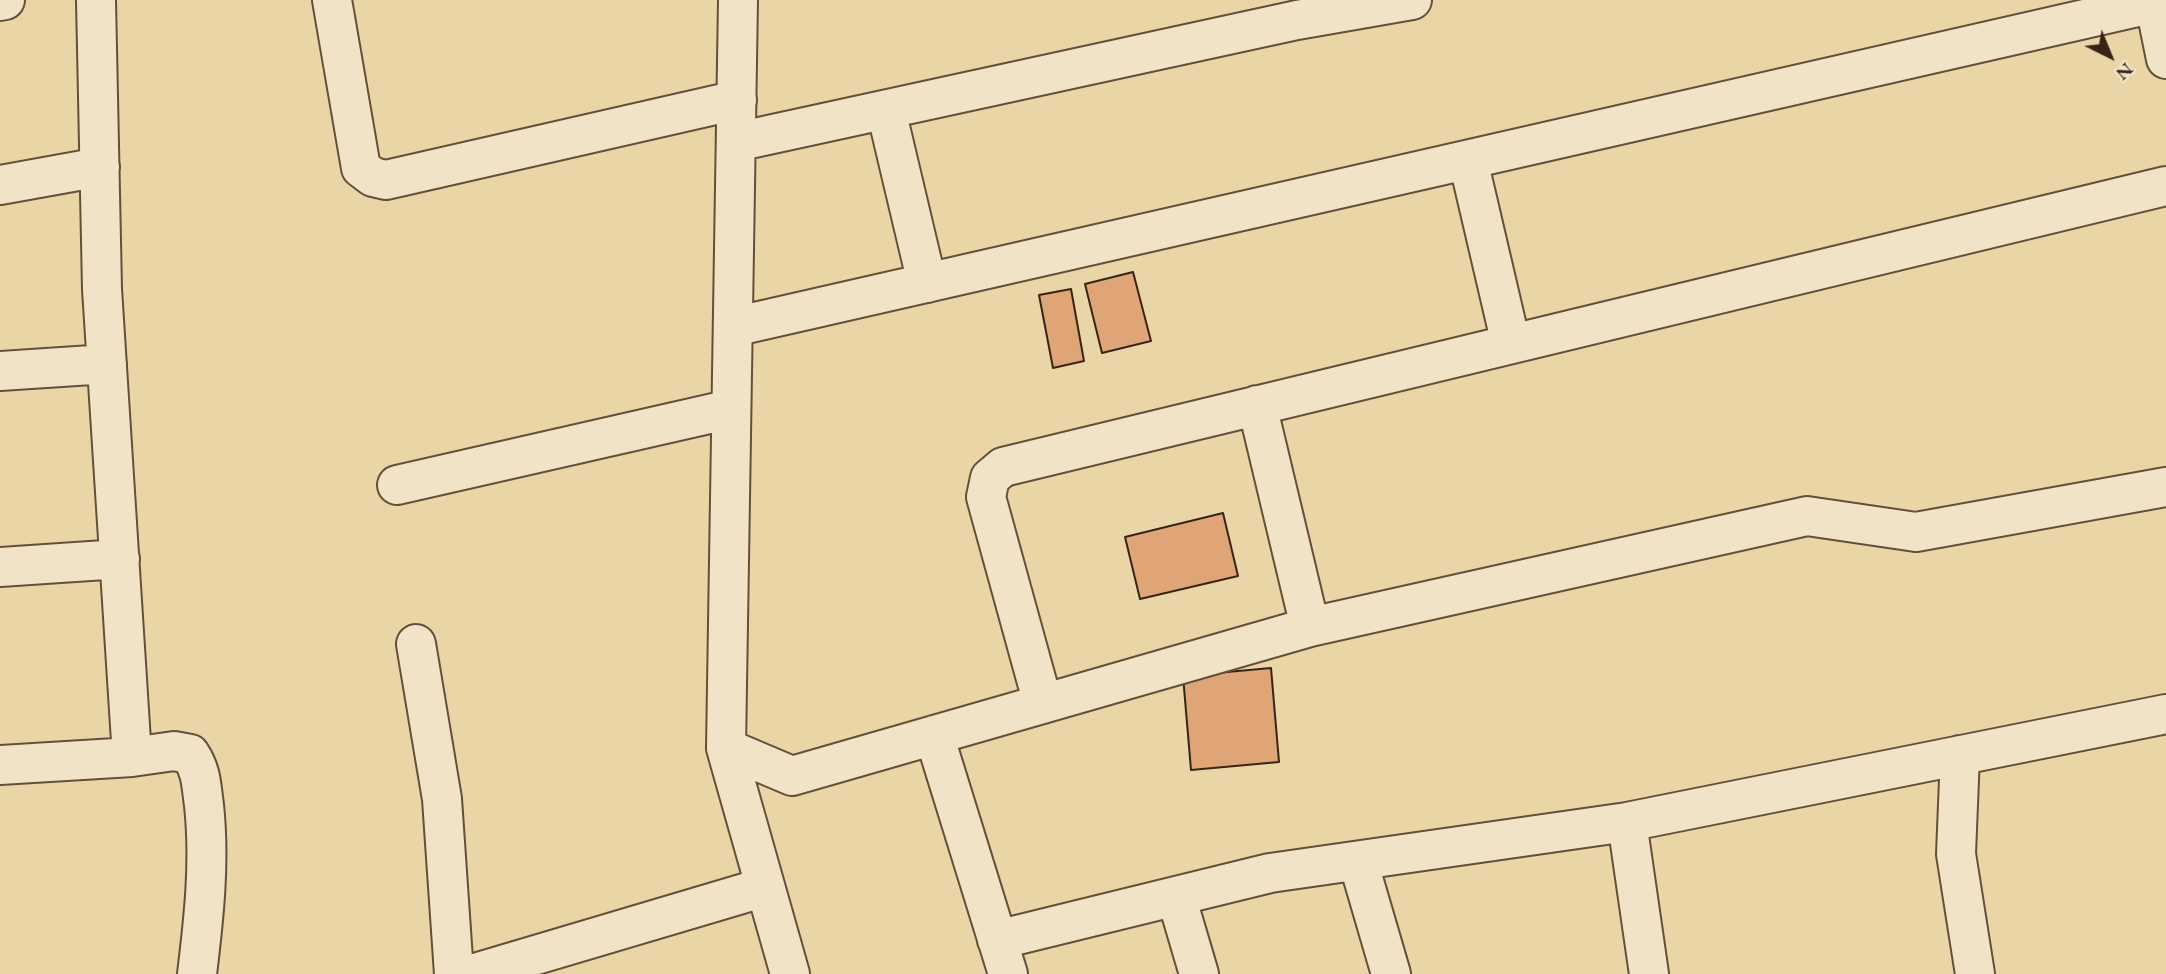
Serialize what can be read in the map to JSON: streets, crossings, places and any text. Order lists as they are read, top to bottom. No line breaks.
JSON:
{"north":"bottom right"}
